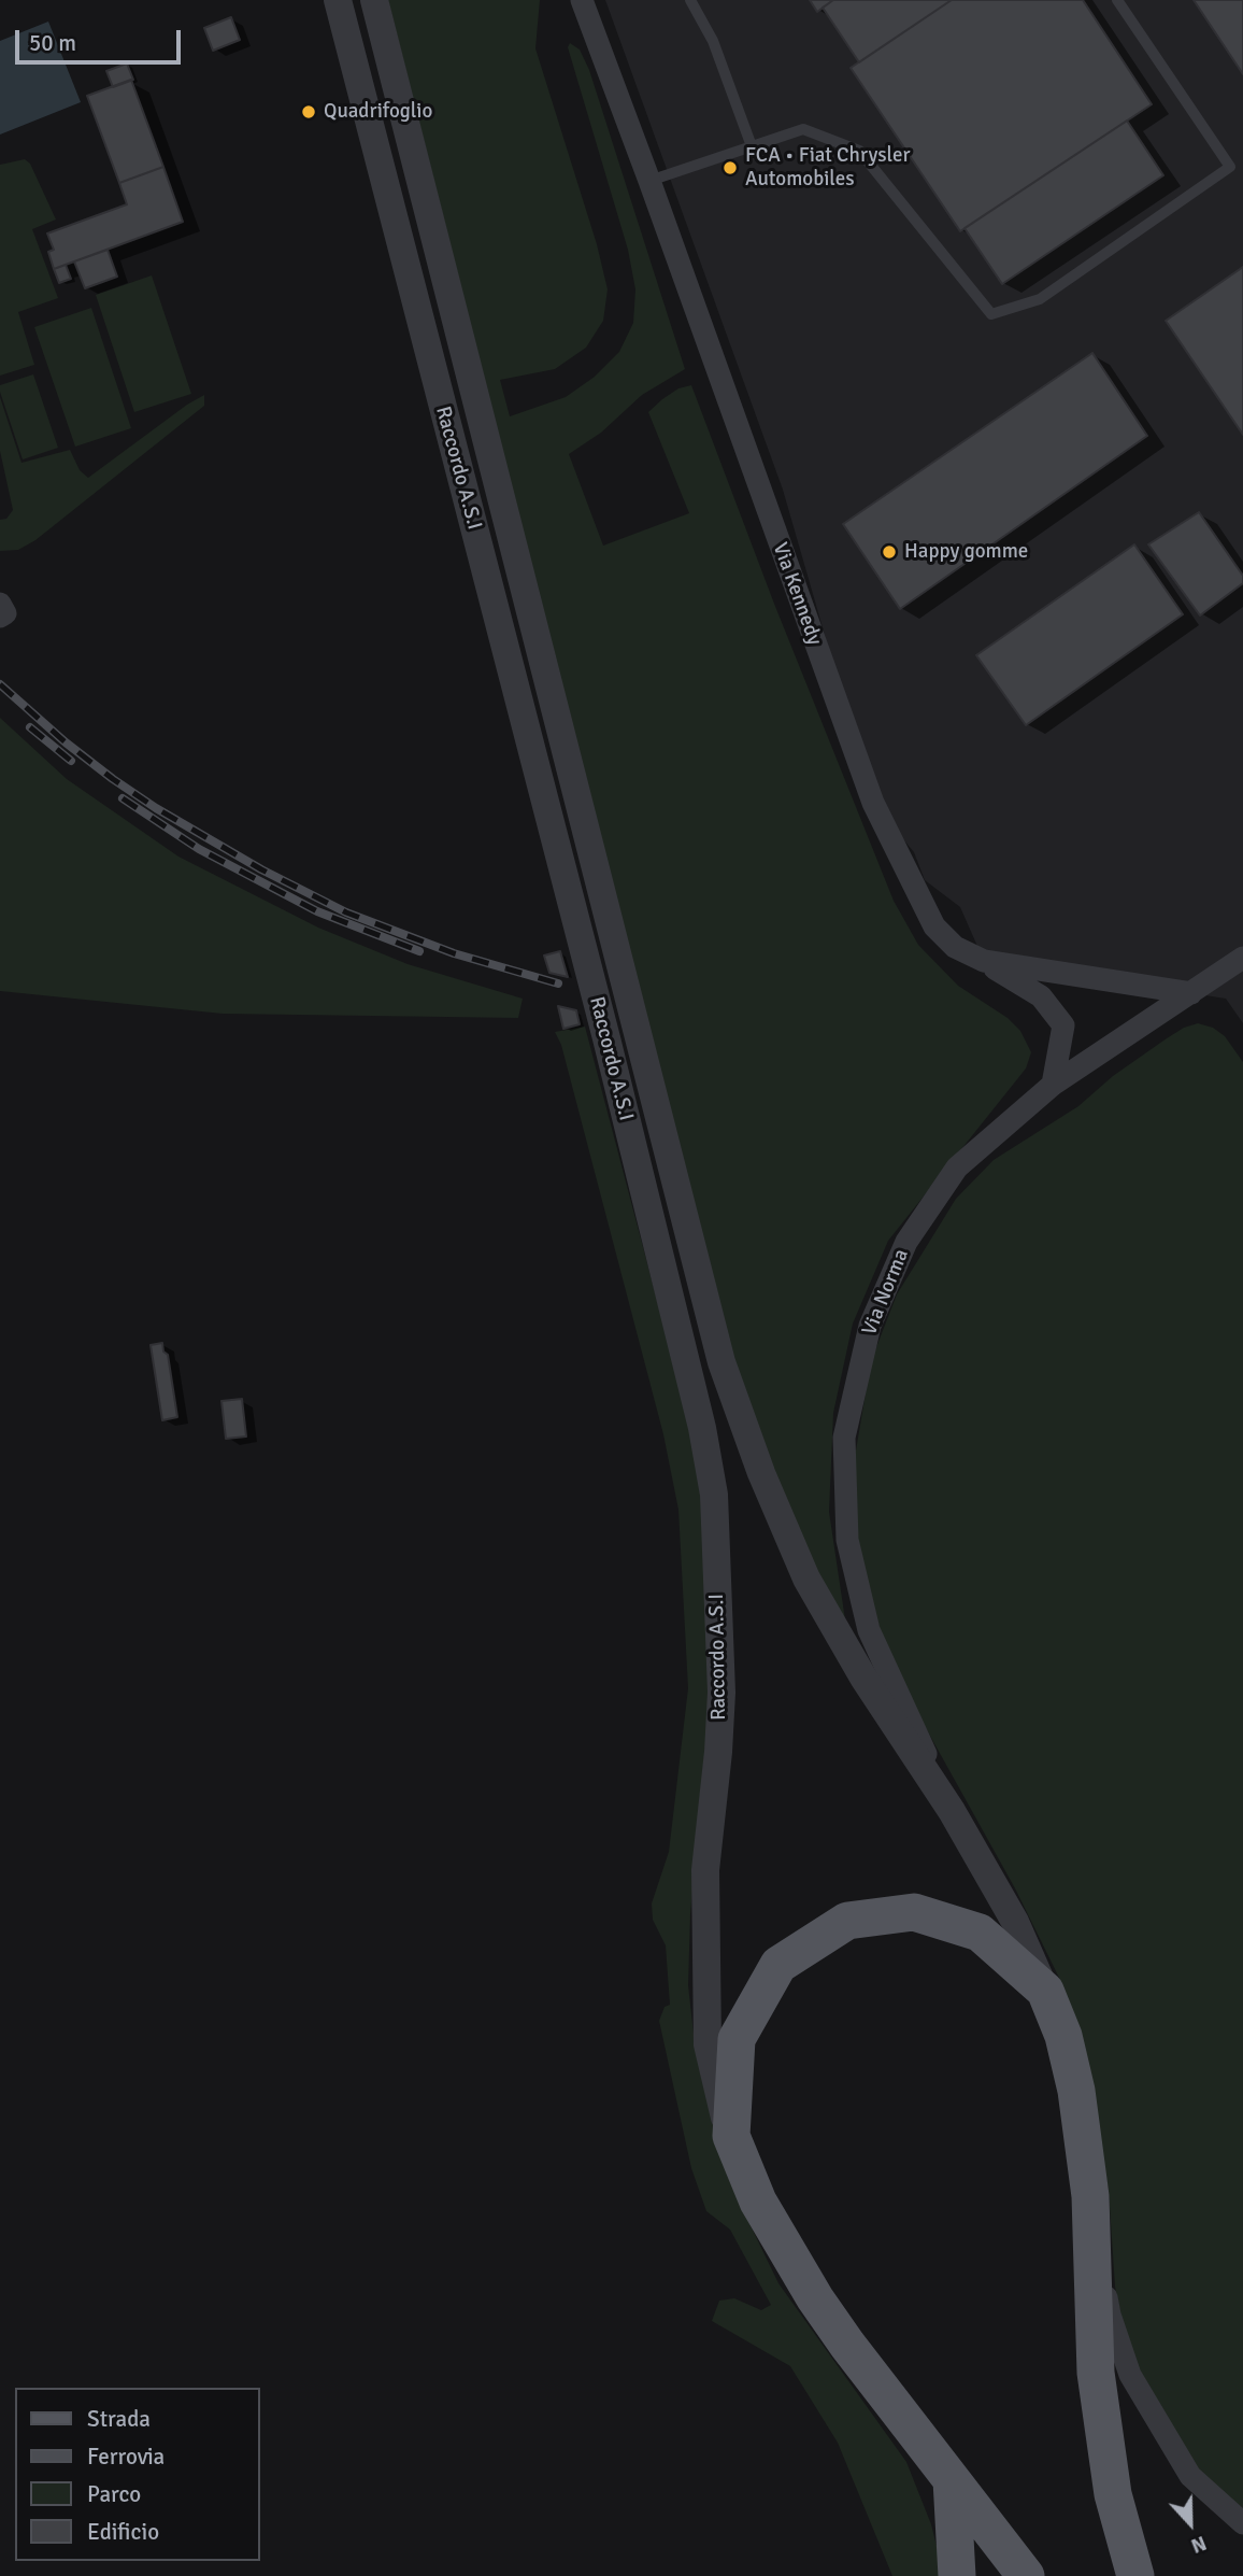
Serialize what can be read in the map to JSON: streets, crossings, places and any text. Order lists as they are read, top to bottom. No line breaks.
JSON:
{"streets":{"street":["Raccordo A.S.I","Via Kennedy","Via Norma"]},"crossings":[["Raccordo A.S.I","Via Norma"],["Via Kennedy","Via Norma"]],"places":["Quadrifoglio","FCA • Fiat Chrysler Automobiles","Happy gomme"],"legend":["Strada","Ferrovia","Parco","Edificio"],"scale_bar":"50 m","north":"bottom"}
